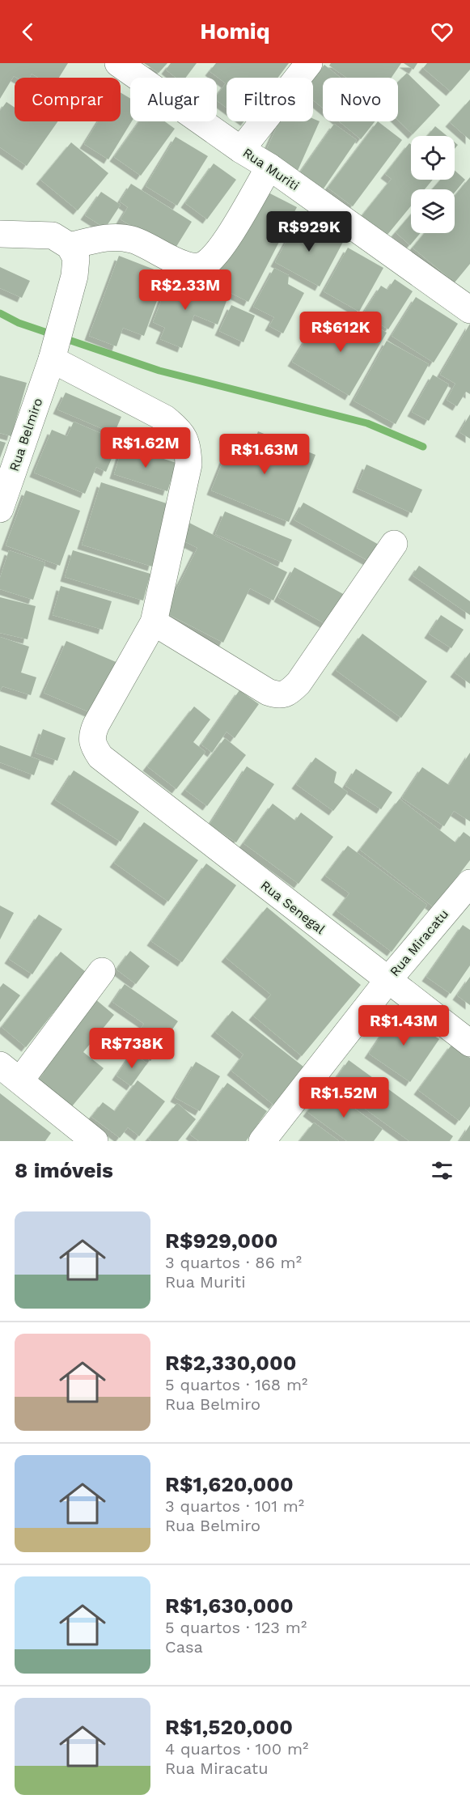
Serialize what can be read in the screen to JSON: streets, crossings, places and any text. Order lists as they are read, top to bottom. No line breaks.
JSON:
{"streets":{"street":["Rua Muriti","Rua Belmiro","Rua Senegal","Rua Miracatu"]},"crossings":[["Rua Senegal","Rua Miracatu"]],"page":{"header":"Homiq","chip":["Comprar","Alugar","Filtros","Novo"],"price":["R$929K","R$2.33M","R$612K","R$1.62M","R$1.63M","R$1.43M","R$738K","R$1.52M"],"heading":"8 imóveis","list":[{"name":"R$929,000","note":"3 quartos · 86 m² · Rua Muriti"},{"name":"R$2,330,000","note":"5 quartos · 168 m² · Rua Belmiro"},{"name":"R$1,620,000","note":"3 quartos · 101 m² · Rua Belmiro"},{"name":"R$1,630,000","note":"5 quartos · 123 m² · Casa"},{"name":"R$1,520,000","note":"4 quartos · 100 m² · Rua Miracatu"}]}}
